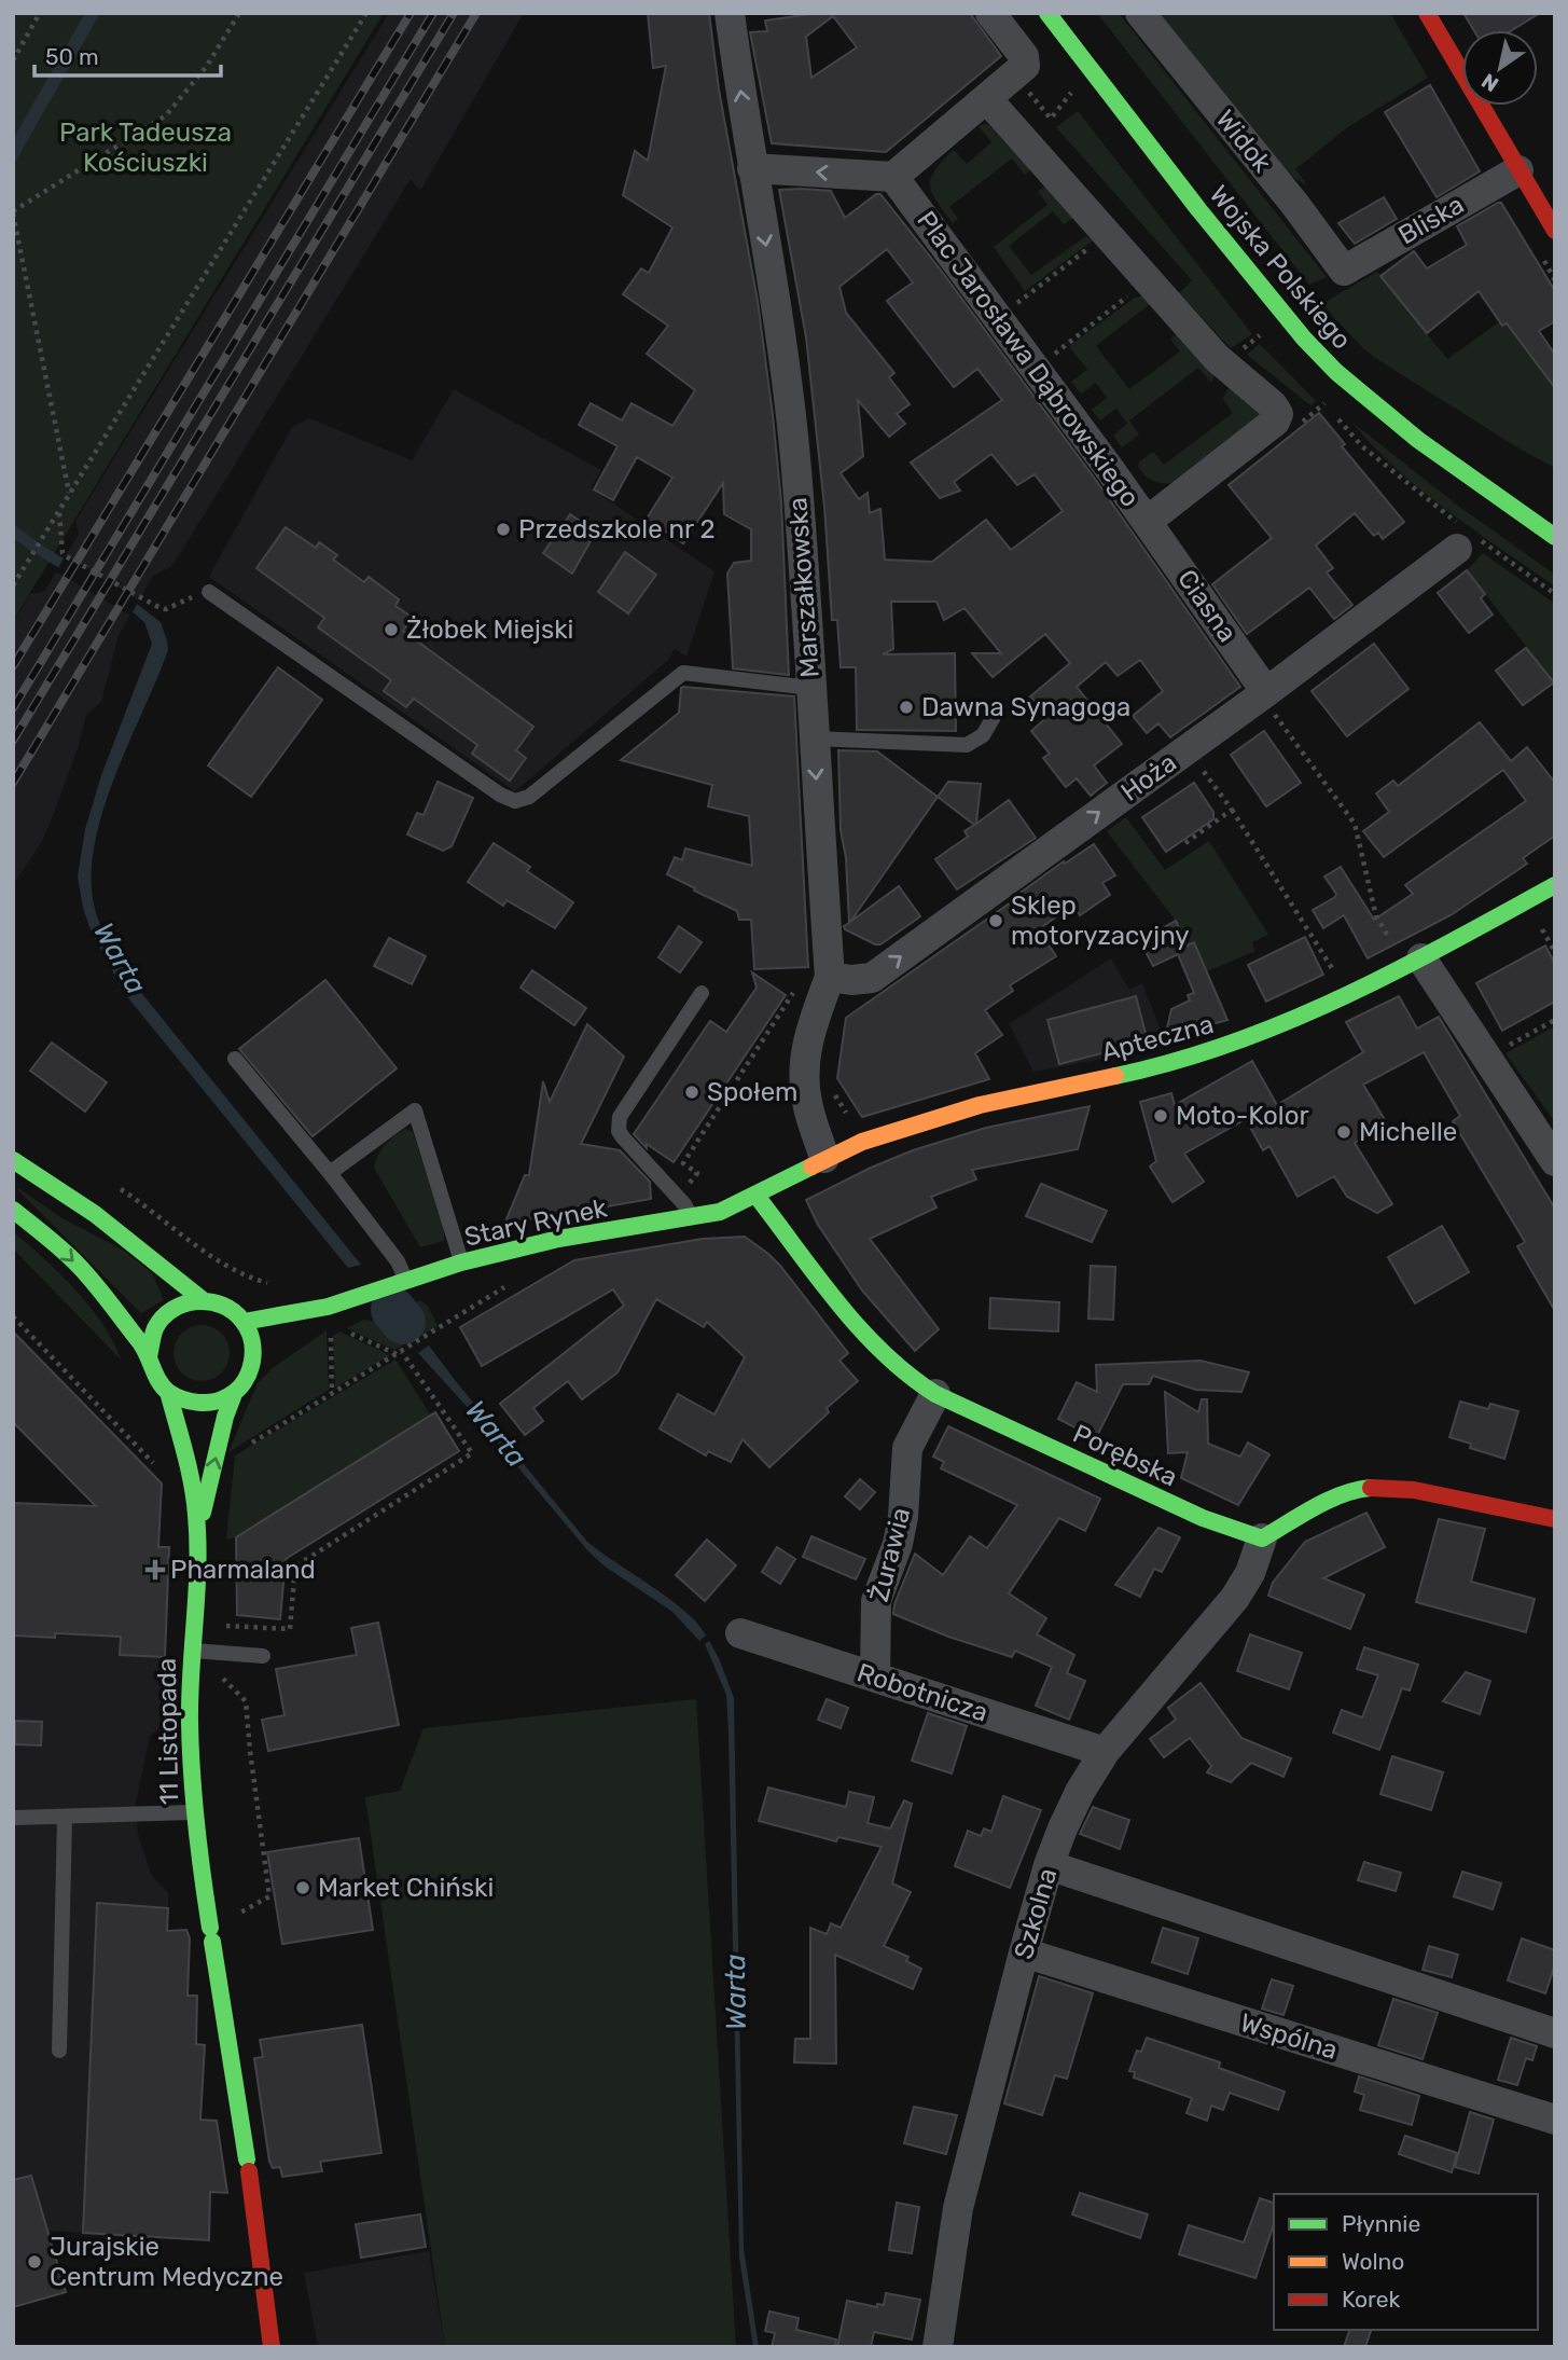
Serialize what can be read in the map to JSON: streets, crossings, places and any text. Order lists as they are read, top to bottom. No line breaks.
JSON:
{"streets":{"street":["Widok","Bliska","Wojska Polskiego","Plac Jarosława Dąbrowskiego","Marszałkowska","Ciasna","Hoża","Apteczna","Stary Rynek","Porębska","Żurawia","Robotnicza","11 Listopada","Szkolna","Wspólna"]},"crossings":[["Widok","Bliska"],["Plac Jarosława Dąbrowskiego","Ciasna"],["Marszałkowska","Hoża"],["Marszałkowska","Apteczna"],["Ciasna","Hoża"],["Apteczna","Stary Rynek"],["Apteczna","Porębska"],["Stary Rynek","Porębska"],["Stary Rynek","11 Listopada"],["Porębska","Żurawia"],["Porębska","Szkolna"],["Żurawia","Robotnicza"],["Robotnicza","Szkolna"],["Szkolna","Wspólna"]],"one_way":["Hoża"],"water":["Warta"],"parks":["Park Tadeusza Kościuszki"],"places":{"other":["Przedszkole nr 2","Żłobek Miejski","Dawna Synagoga","Sklep motoryzacyjny","Społem","Moto-Kolor","Michelle","Market Chiński","Jurajskie Centrum Medyczne"],"health":["Pharmaland"]},"legend":["Płynnie","Wolno","Korek"],"scale_bar":"50 m","north":"bottom left"}
